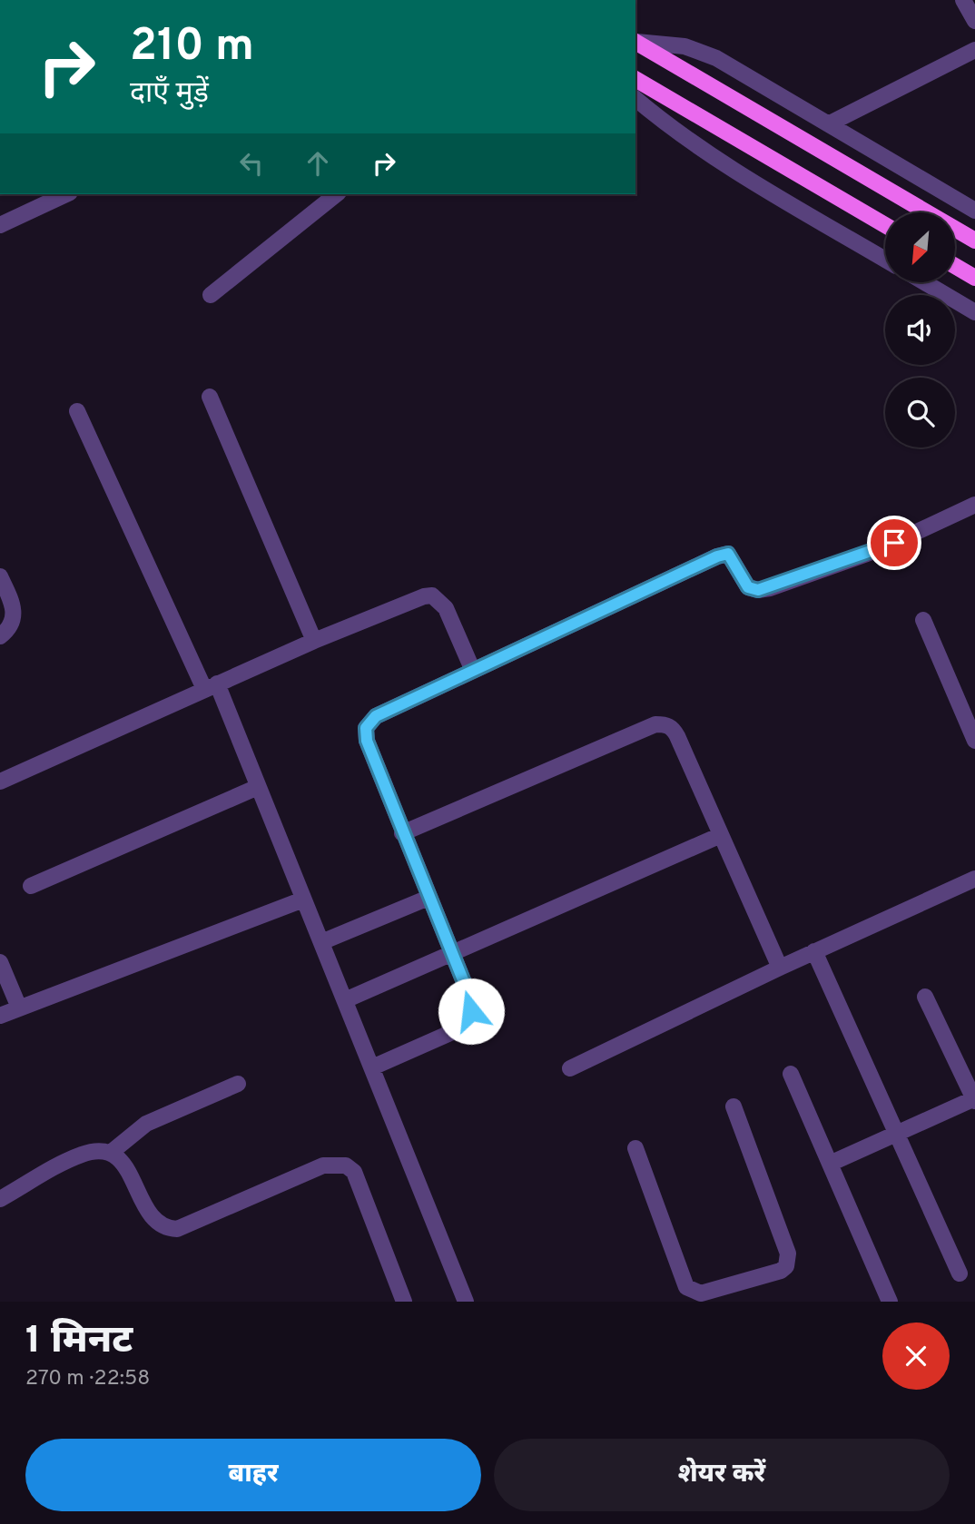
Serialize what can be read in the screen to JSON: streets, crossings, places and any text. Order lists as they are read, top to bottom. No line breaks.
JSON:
{"north":"bottom left","page":{"turn":["210 m","दाएँ मुड़ें"],"heading":["1 मिनट","270 m · 22:58"],"buttons":["बाहर","शेयर करें"]}}
